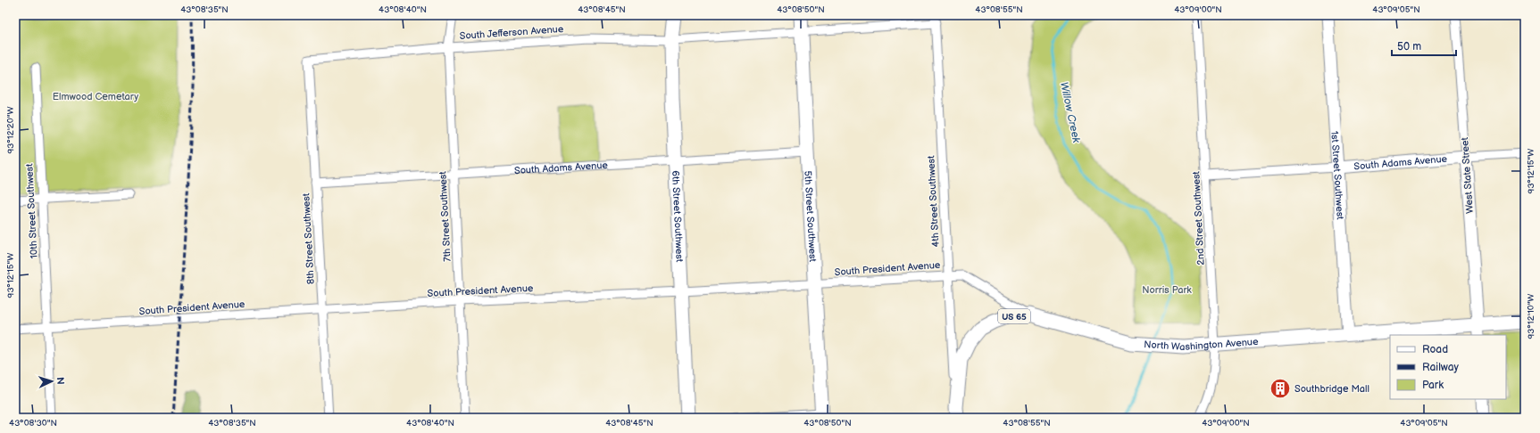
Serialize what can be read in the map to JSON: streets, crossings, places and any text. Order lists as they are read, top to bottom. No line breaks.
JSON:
{"streets":{"main road":["South Adams Avenue","1st Street Southwest","West State Street","6th Street Southwest","5th Street Southwest","US 65","North Washington Avenue"],"street":["South Jefferson Avenue","4th Street Southwest","10th Street Southwest","7th Street Southwest","2nd Street Southwest","8th Street Southwest","South President Avenue"]},"crossings":[["South Jefferson Avenue","4th Street Southwest"],["South Jefferson Avenue","7th Street Southwest"],["South Jefferson Avenue","6th Street Southwest"],["South Jefferson Avenue","5th Street Southwest"],["South Jefferson Avenue","8th Street Southwest"],["South Adams Avenue","1st Street Southwest"],["South Adams Avenue","West State Street"],["South Adams Avenue","7th Street Southwest"],["South Adams Avenue","6th Street Southwest"],["South Adams Avenue","5th Street Southwest"],["South Adams Avenue","2nd Street Southwest"],["South Adams Avenue","8th Street Southwest"],["1st Street Southwest","North Washington Avenue"],["West State Street","North Washington Avenue"],["4th Street Southwest","South President Avenue"],["4th Street Southwest","North Washington Avenue"],["10th Street Southwest","South President Avenue"],["7th Street Southwest","South President Avenue"],["6th Street Southwest","South President Avenue"],["5th Street Southwest","South President Avenue"],["2nd Street Southwest","North Washington Avenue"],["8th Street Southwest","South President Avenue"],["South President Avenue","North Washington Avenue"]],"water":["Willow Creek"],"parks":["Elmwood Cemetary","Norris Park"],"places":{"building":["Southbridge Mall"]},"legend":["Road","Railway","Park"],"scale_bar":"50 m","north":"right","coordinates":["43°08'35\"N","43°08'40\"N","43°08'45\"N","43°08'50\"N","43°08'55\"N","43°09'00\"N","43°09'05\"N","93°12'20\"W","93°12'15\"W","93°12'10\"W","43°08'30\"N"]}
